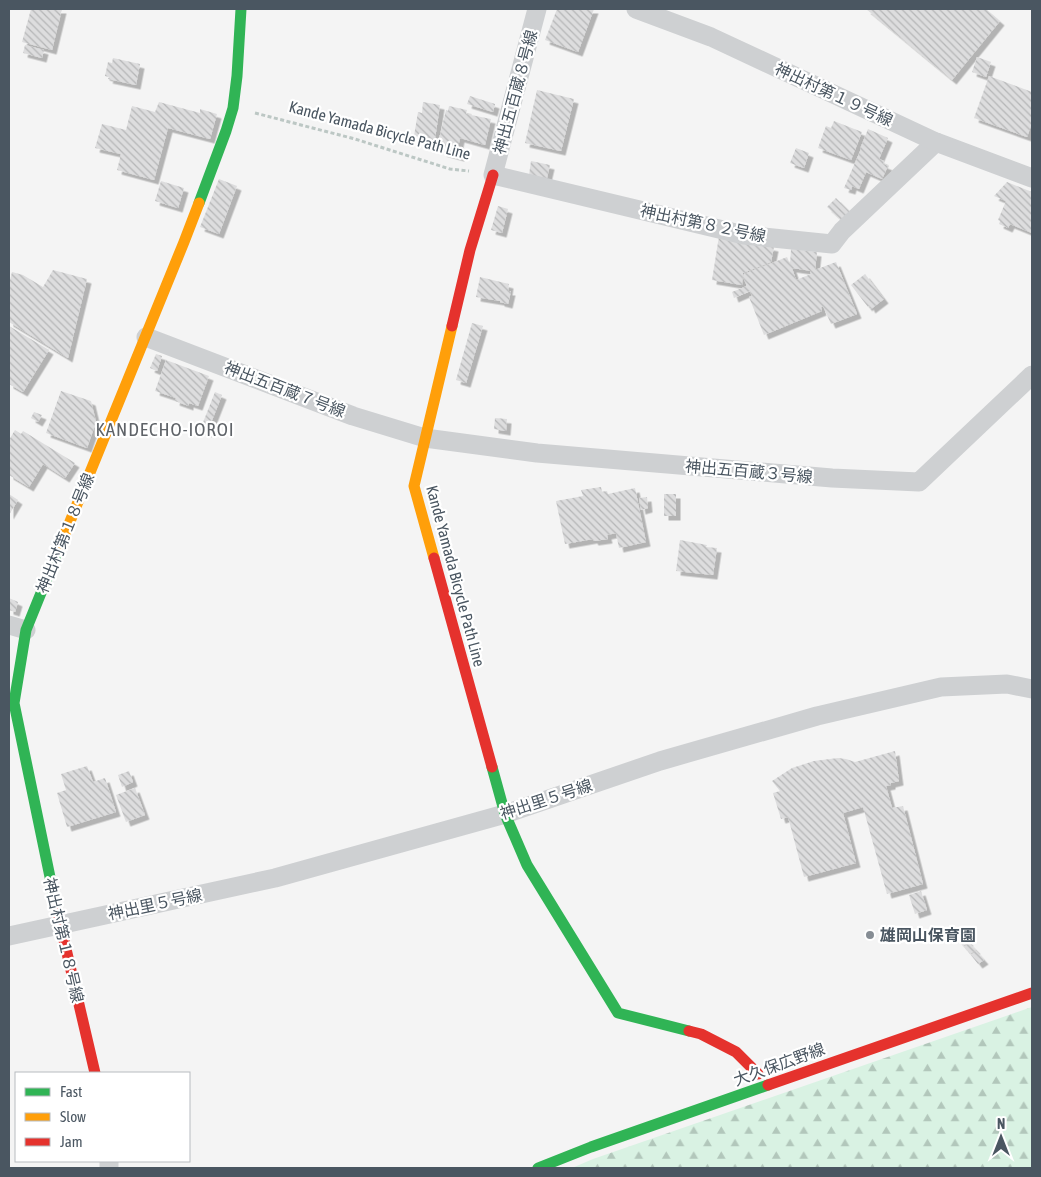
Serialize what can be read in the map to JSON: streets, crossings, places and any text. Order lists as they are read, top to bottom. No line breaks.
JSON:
{"streets":{"street":["神出五百蔵８号線","神出村第１９号線","Kande Yamada Bicycle Path Line","神出村第８２号線","神出五百蔵７号線","神出五百蔵３号線","神出村第１８号線","神出里５号線","大久保広野線"]},"crossings":[["神出五百蔵８号線","Kande Yamada Bicycle Path Line"],["神出五百蔵８号線","神出村第８２号線"],["神出村第１９号線","神出村第８２号線"],["Kande Yamada Bicycle Path Line","神出村第８２号線"],["Kande Yamada Bicycle Path Line","神出五百蔵７号線"],["Kande Yamada Bicycle Path Line","神出五百蔵３号線"],["Kande Yamada Bicycle Path Line","神出村第１８号線"],["Kande Yamada Bicycle Path Line","神出里５号線"],["神出五百蔵７号線","神出五百蔵３号線"],["神出五百蔵７号線","神出村第１８号線"],["神出村第１８号線","神出里５号線"]],"districts":["KANDECHO-IOROI"],"places":["雄岡山保育園"],"legend":["Fast","Slow","Jam"],"north":"top"}
